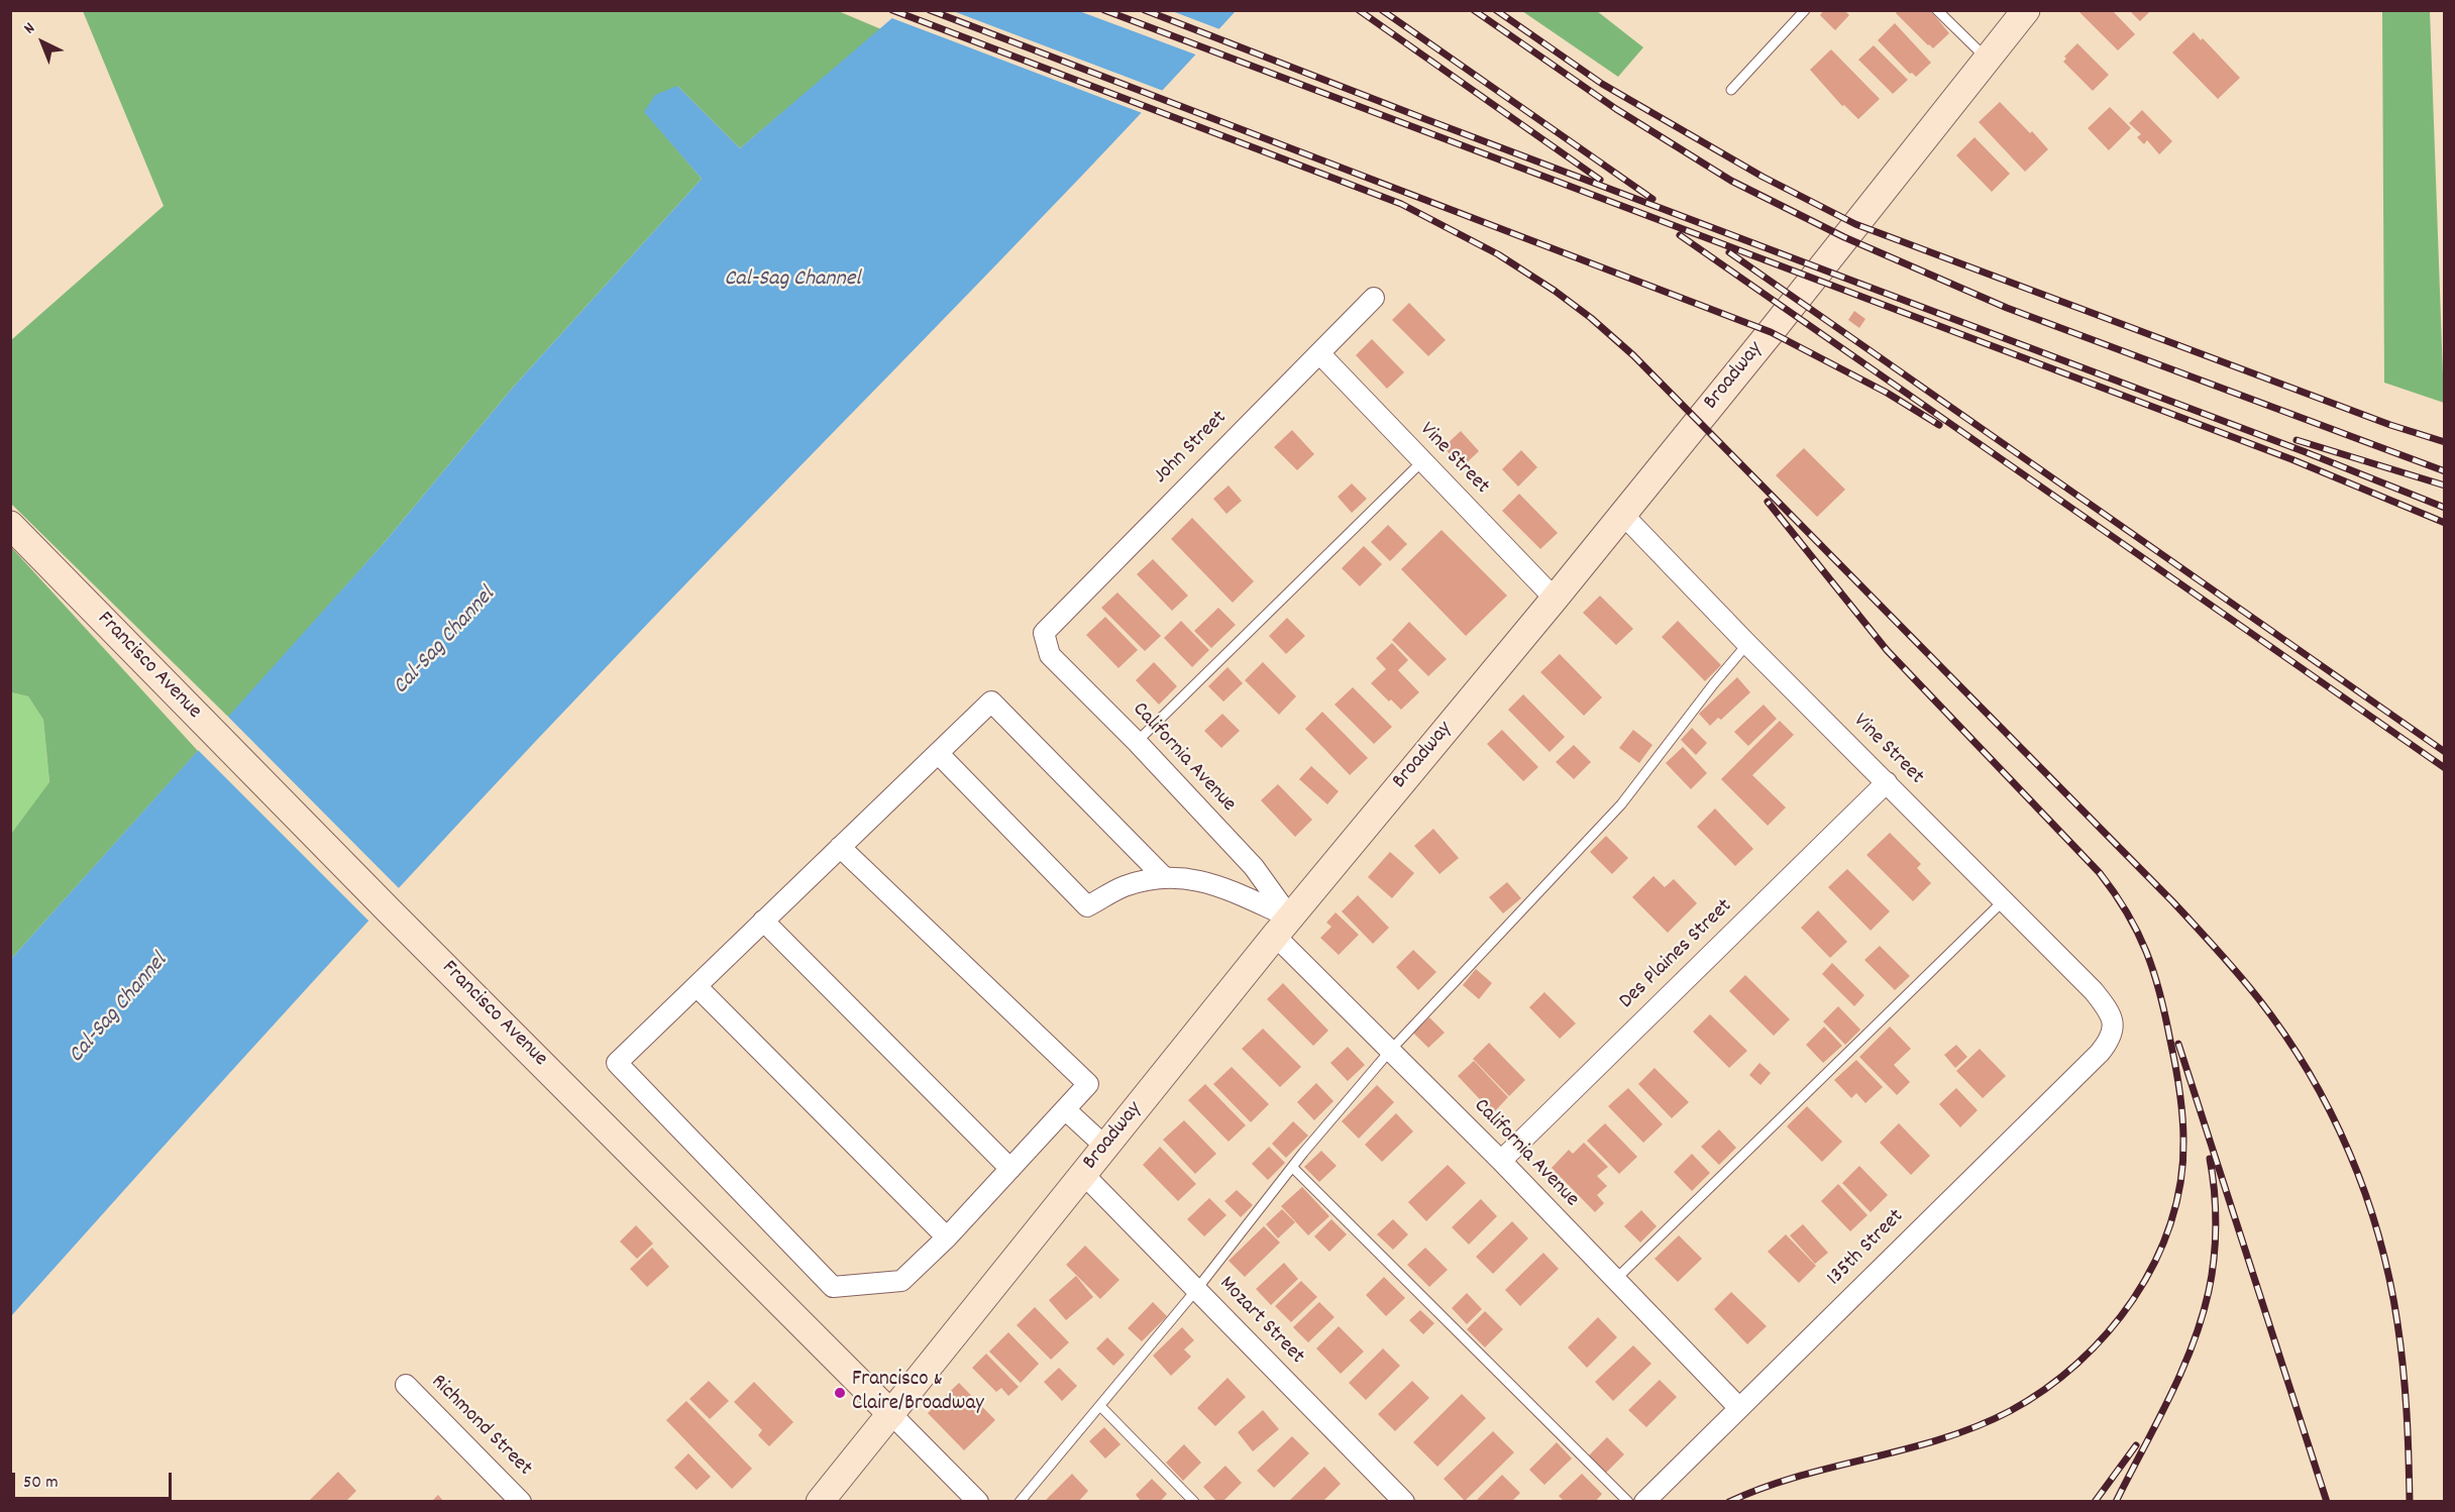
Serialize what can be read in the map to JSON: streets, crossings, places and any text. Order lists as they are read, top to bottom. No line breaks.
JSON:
{"streets":{"street":["Broadway","John Street","Vine Street","Francisco Avenue","California Avenue","Des Plaines Street","135th Street","Mozart Street","Richmond Street"]},"crossings":[["Broadway","Vine Street"],["Broadway","Francisco Avenue"],["Broadway","California Avenue"],["Broadway","Mozart Street"],["John Street","Vine Street"],["John Street","California Avenue"],["Vine Street","Des Plaines Street"],["Vine Street","135th Street"],["California Avenue","Des Plaines Street"],["California Avenue","135th Street"]],"water":["Cal-Sag Channel"],"places":["Francisco & Claire/Broadway"],"scale_bar":"50 m","north":"top left"}
